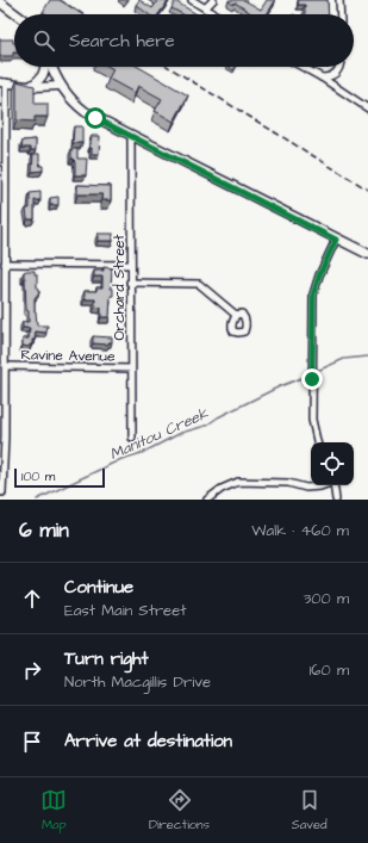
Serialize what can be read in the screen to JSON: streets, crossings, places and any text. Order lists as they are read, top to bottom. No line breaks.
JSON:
{"streets":{"street":["Orchard Street","Ravine Avenue"]},"crossings":[["Orchard Street","Ravine Avenue"]],"water":["Manitou Creek"],"scale_bar":"100 m","page":{"search":"Search here","scale":"100 m","heading":["6 min","Walk · 460 m"],"list":[["Continue","East Main Street","300 m"],["Turn right","North Macgillis Drive","160 m"],"Arrive at destination"],"nav":["Map","Directions","Saved"]}}
